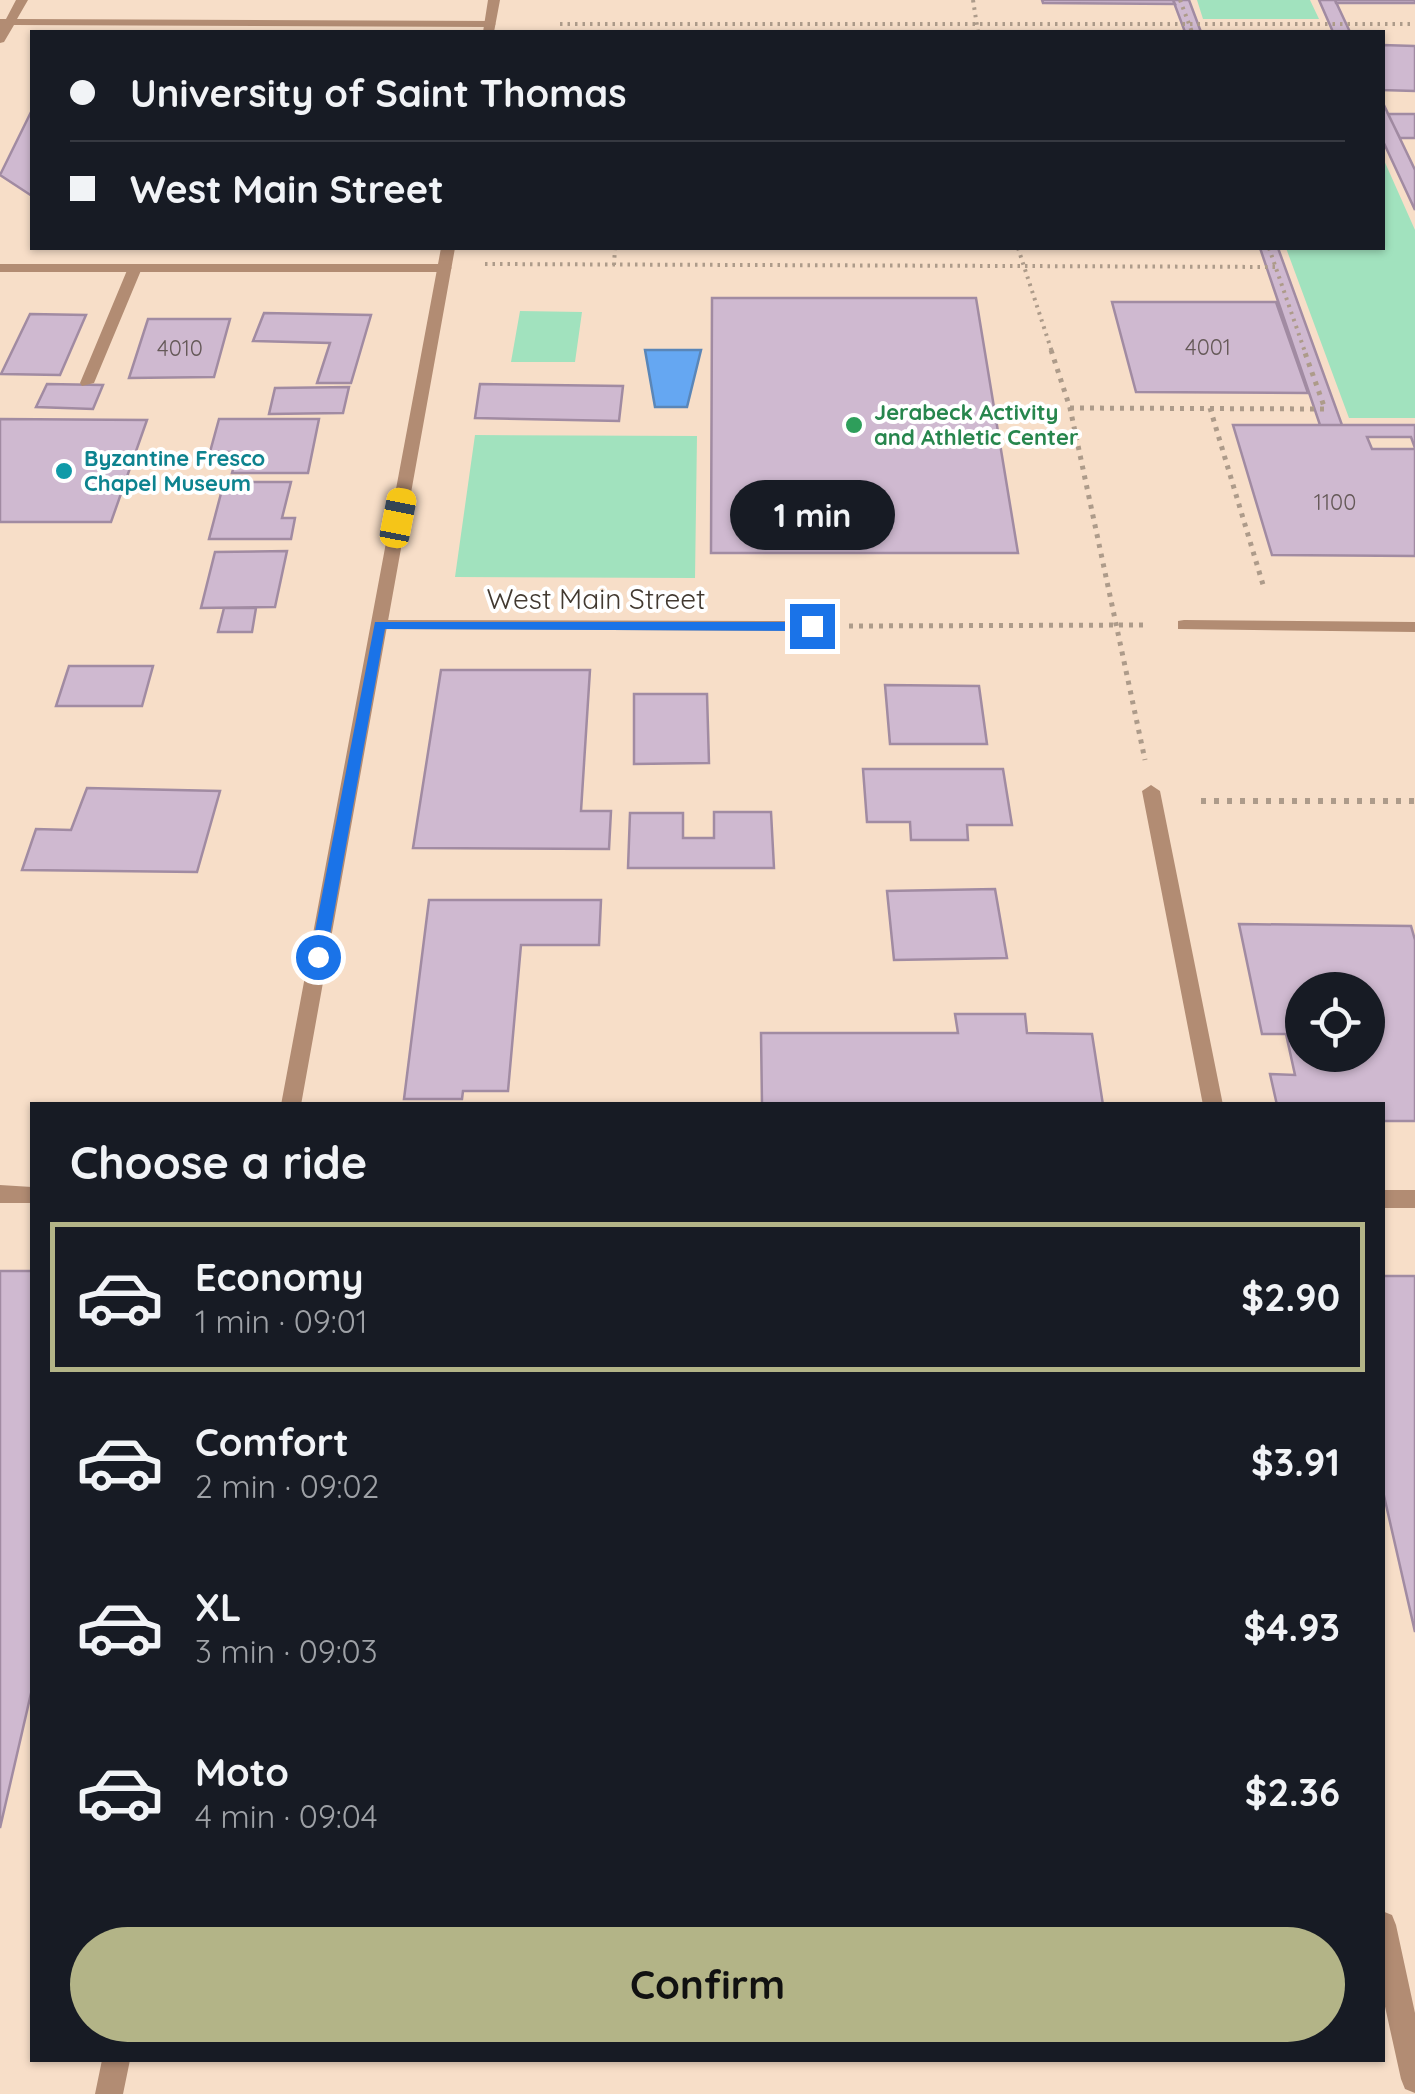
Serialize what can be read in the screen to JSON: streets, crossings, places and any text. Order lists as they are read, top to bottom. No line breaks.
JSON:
{"streets":{"street":["West Main Street"]},"places":["Jerabeck Activity and Athletic Center","Byzantine Fresco Chapel Museum"],"house_numbers":["4001","4010","1100"],"page":{"banner":["University of Saint Thomas","West Main Street"],"bubble":"1 min","heading":"Choose a ride","list":[{"name":"Economy","note":"1 min · 09:01","value":"$2.90"},{"name":"Comfort","note":"2 min · 09:02","value":"$3.91"},{"name":"XL","note":"3 min · 09:03","value":"$4.93"},{"name":"Moto","note":"4 min · 09:04","value":"$2.36"}],"buttons":"Confirm"}}
